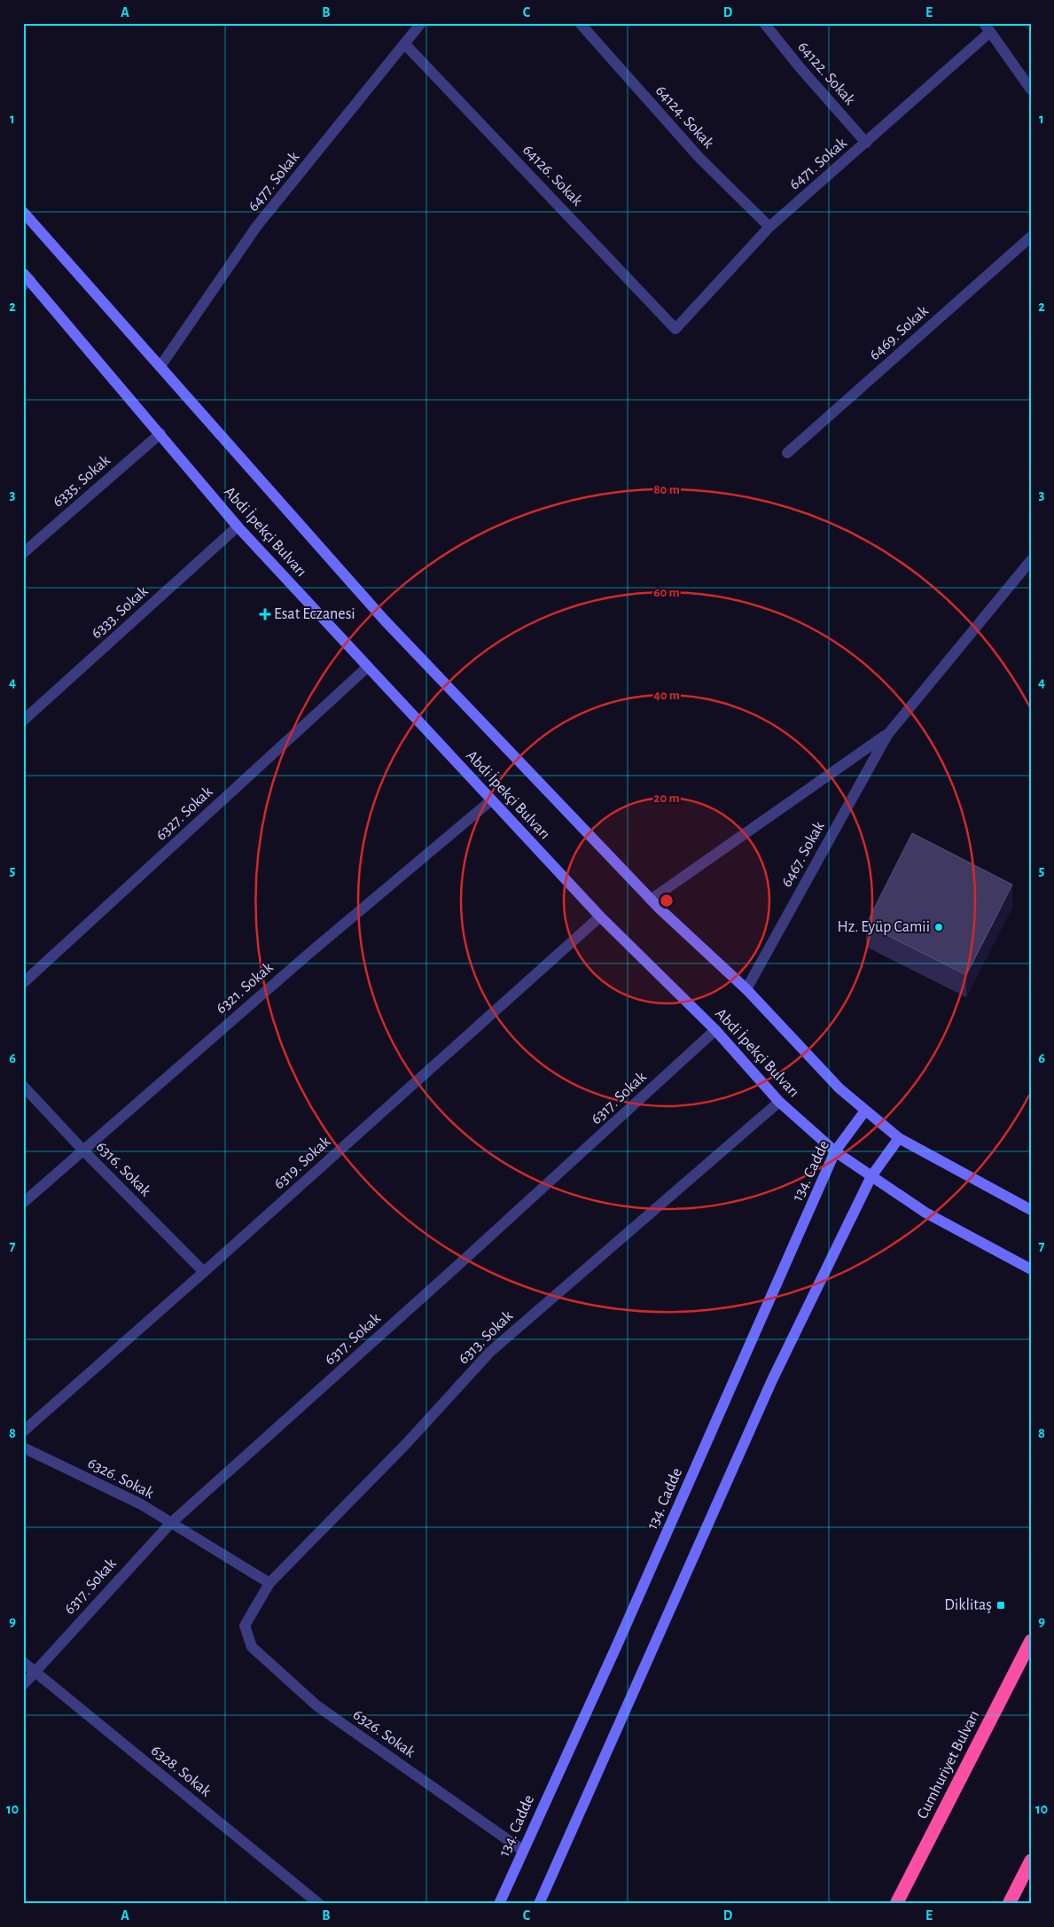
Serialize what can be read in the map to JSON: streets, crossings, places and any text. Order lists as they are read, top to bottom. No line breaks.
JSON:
{"streets":{"highway":["Cumhuriyet Bulvarı"],"street":["64122. Sokak","64124. Sokak","6471. Sokak","64126. Sokak","6477. Sokak","6469. Sokak","6335. Sokak","Abdi İpekçi Bulvarı","6333. Sokak","6327. Sokak","6467. Sokak","6321. Sokak","6317. Sokak","6319. Sokak","6316. Sokak","134. Cadde","6313. Sokak","6326. Sokak","6328. Sokak"]},"crossings":[["64122. Sokak","6471. Sokak"],["64124. Sokak","6471. Sokak"],["6471. Sokak","64126. Sokak"],["64126. Sokak","6477. Sokak"],["6477. Sokak","Abdi İpekçi Bulvarı"],["6335. Sokak","Abdi İpekçi Bulvarı"],["Abdi İpekçi Bulvarı","6333. Sokak"],["Abdi İpekçi Bulvarı","6327. Sokak"],["Abdi İpekçi Bulvarı","6467. Sokak"],["Abdi İpekçi Bulvarı","6321. Sokak"],["Abdi İpekçi Bulvarı","6317. Sokak"],["Abdi İpekçi Bulvarı","6319. Sokak"],["Abdi İpekçi Bulvarı","134. Cadde"],["Abdi İpekçi Bulvarı","6313. Sokak"],["6321. Sokak","6316. Sokak"],["6317. Sokak","6326. Sokak"],["6317. Sokak","6328. Sokak"],["6319. Sokak","6316. Sokak"],["134. Cadde","6326. Sokak"],["6313. Sokak","6326. Sokak"]],"places":{"health":["Esat Eczanesi"],"other":["Hz. Eyüp Camii"],"transit":["Diklitaş"]},"grid":{"columns":["A","B","C","D","E"],"rows":["1","2","3","4","5","6","7","8","9","10"]},"rings":["80 m","60 m","40 m","20 m"]}
